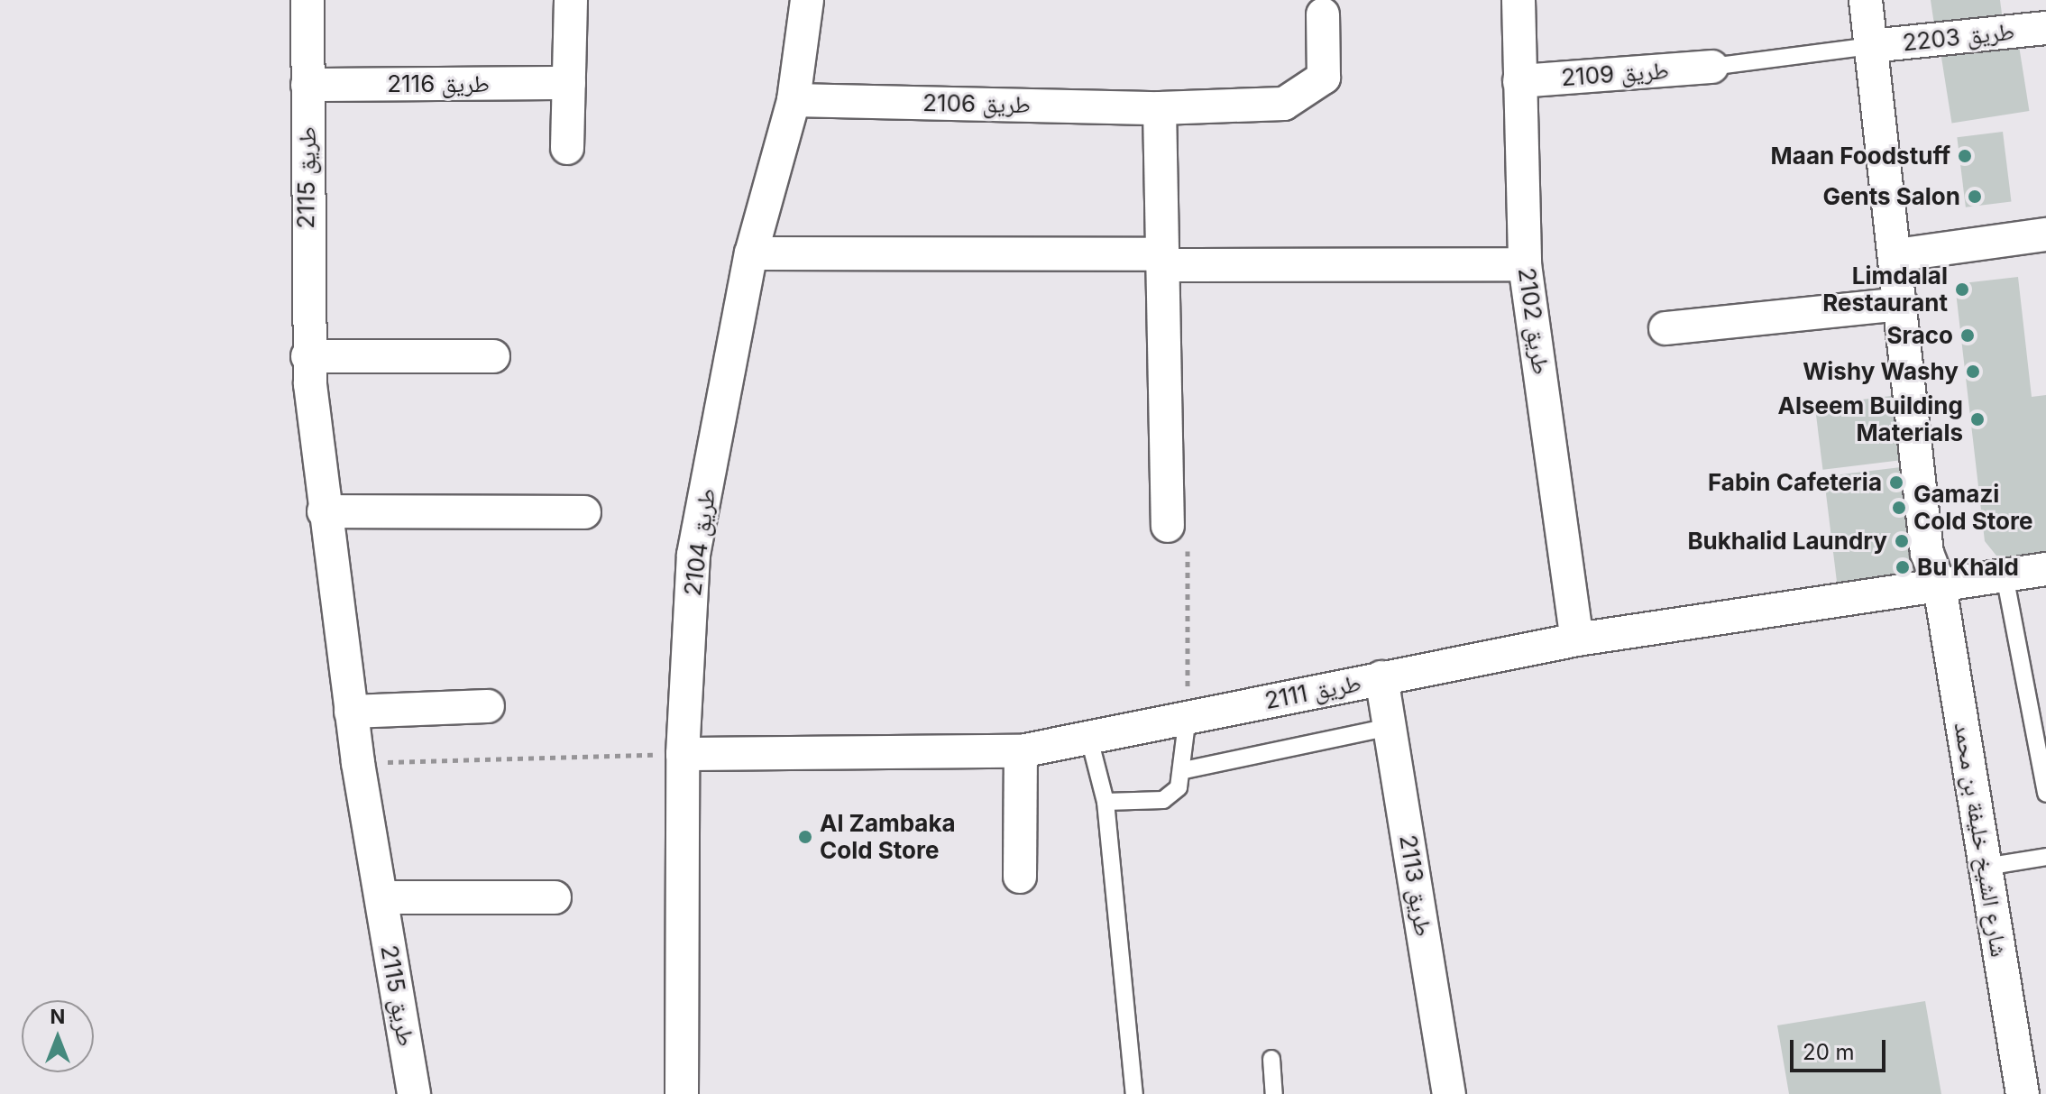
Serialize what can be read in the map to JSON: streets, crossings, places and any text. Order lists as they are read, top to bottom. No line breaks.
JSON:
{"streets":{"street":["طريق 2203","طريق 2109","طريق 2116","طريق 2106","طريق 2115","طريق 2102","طريق 2104","طريق 2111","شارع الشيخ خليفة بن محمد","طريق 2113"]},"crossings":[["طريق 2203","شارع الشيخ خليفة بن محمد"],["طريق 2109","طريق 2102"],["طريق 2116","طريق 2115"],["طريق 2106","طريق 2104"],["طريق 2102","طريق 2111"],["طريق 2104","طريق 2111"],["طريق 2111","شارع الشيخ خليفة بن محمد"],["طريق 2111","طريق 2113"]],"places":["Maan Foodstuff","Gents Salon","Limdalal Restaurant","Sraco","Wishy Washy","Alseem Building Materials","Fabin Cafeteria","Gamazi Cold Store","Bukhalid Laundry","Bu Khald","Al Zambaka Cold Store"],"scale_bar":"20 m","north":"top"}
